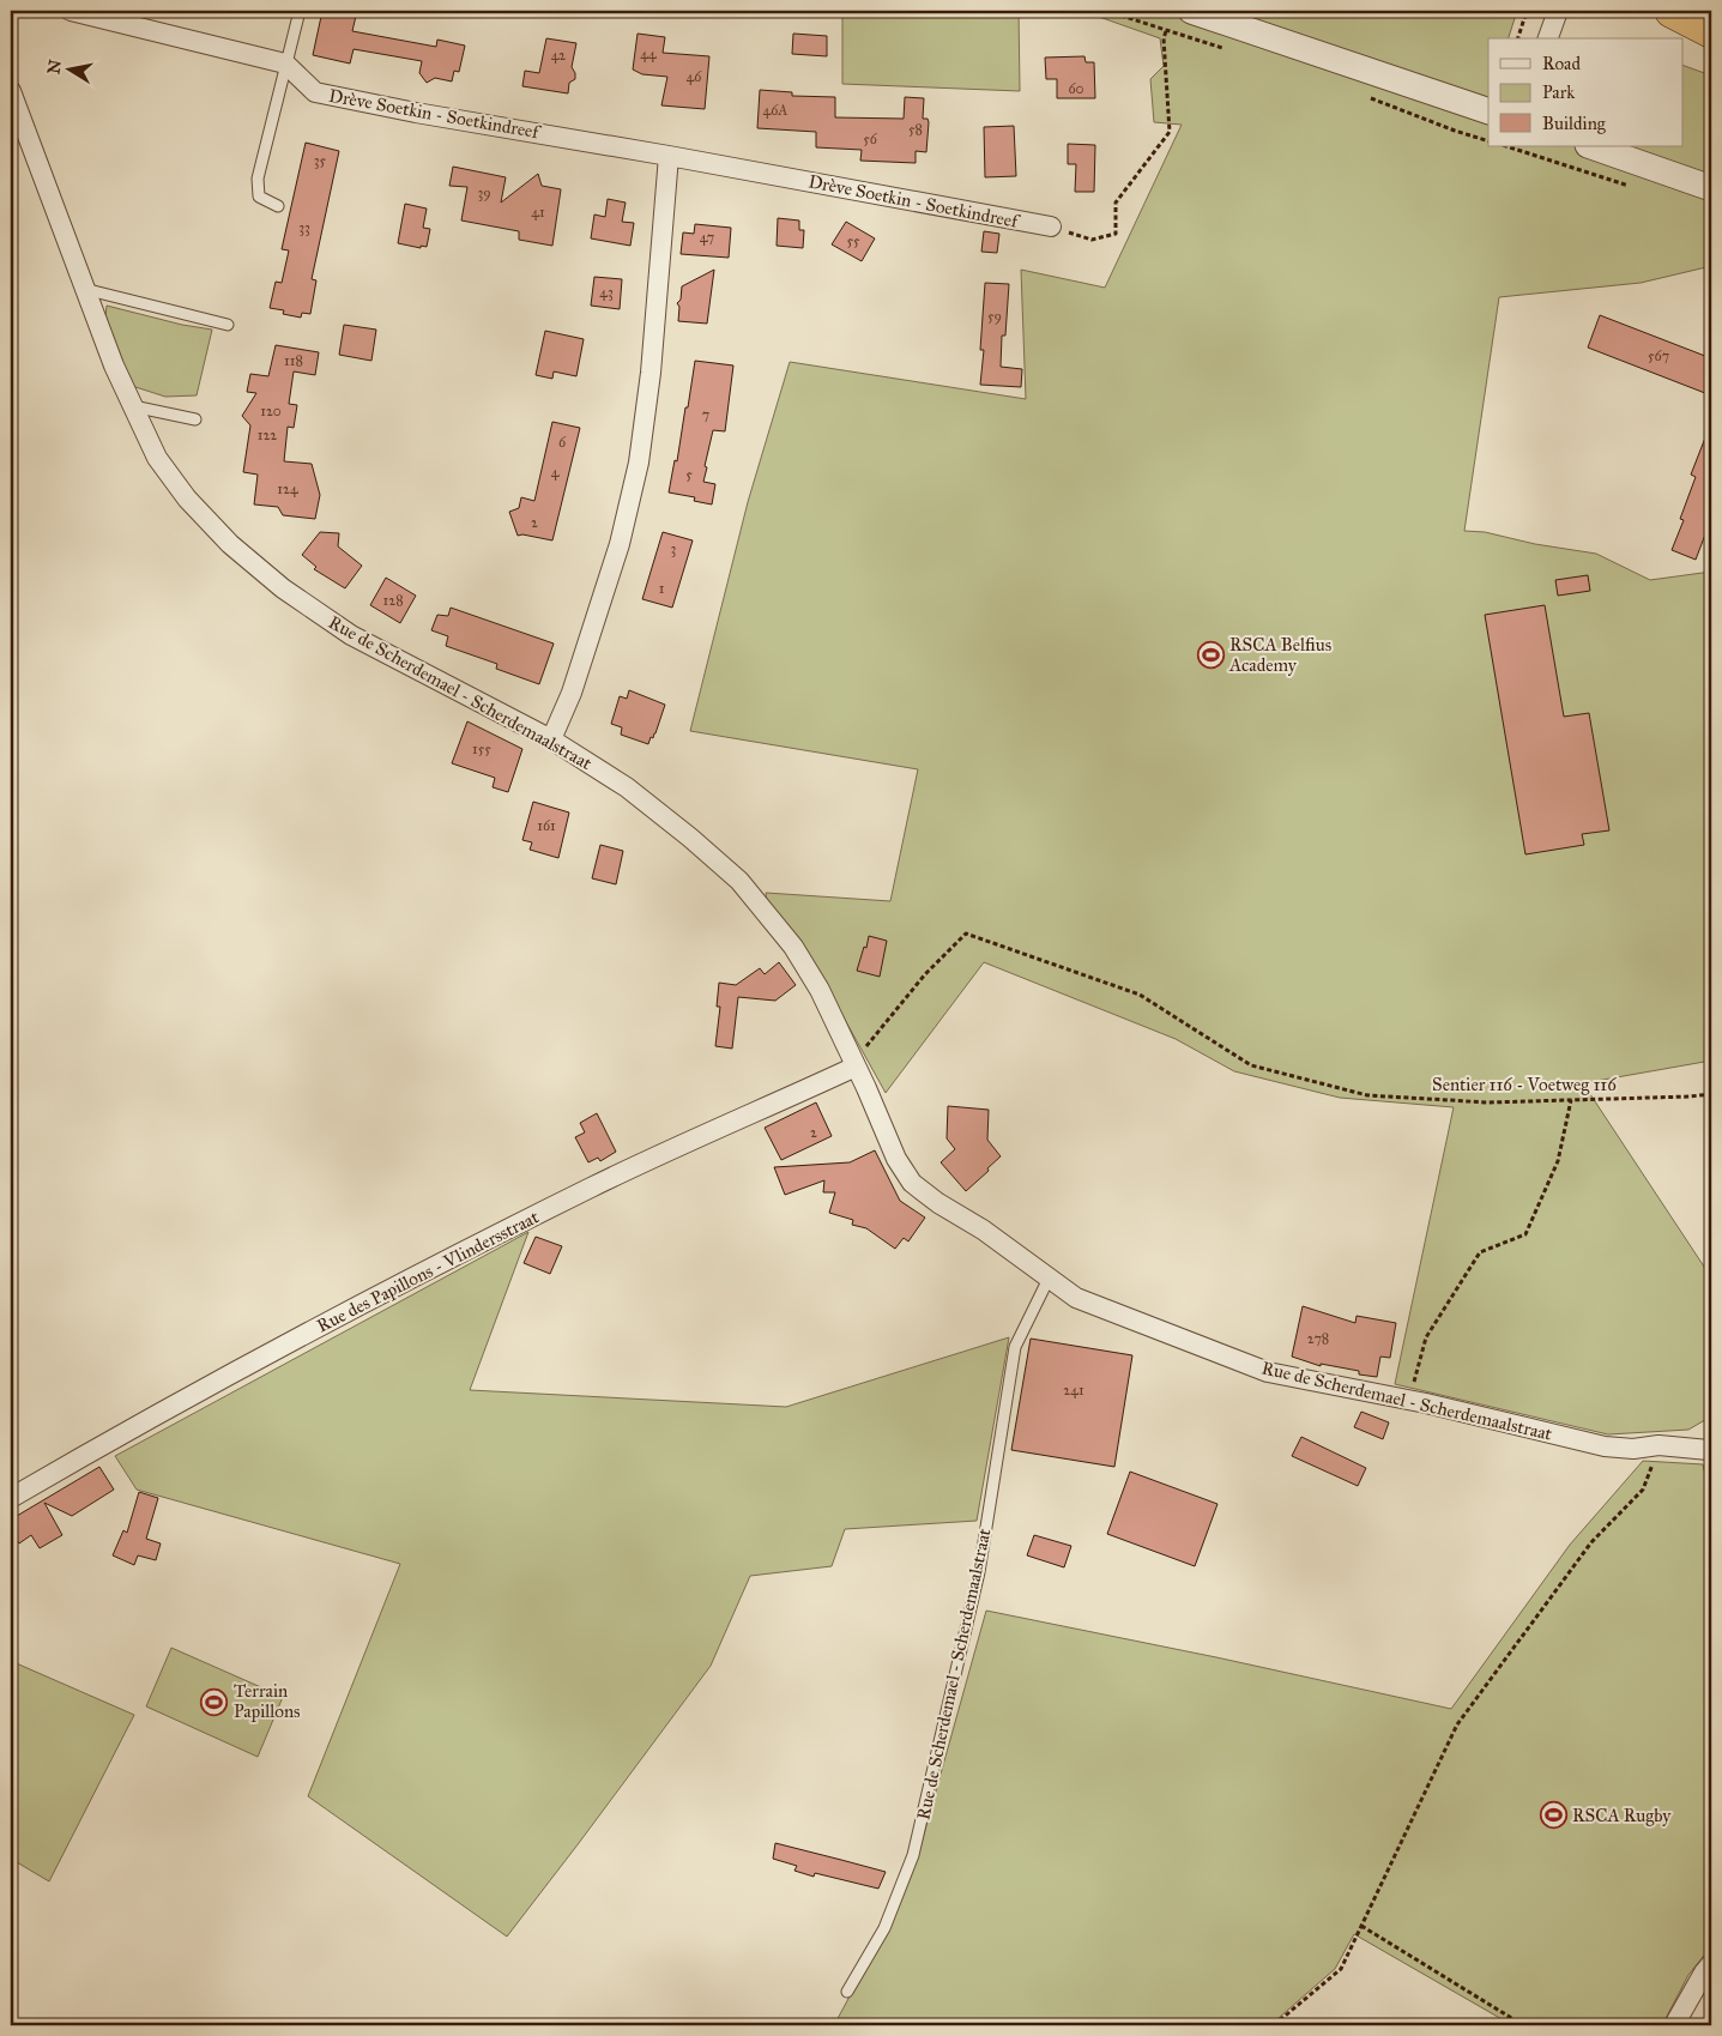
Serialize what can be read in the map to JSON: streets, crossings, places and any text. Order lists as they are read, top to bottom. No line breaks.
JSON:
{"streets":{"street":["Drève Soetkin - Soetkindreef","Rue de Scherdemael - Scherdemaalstraat","Rue des Papillons - Vlindersstraat"],"path":["Sentier 116 - Voetweg 116"]},"crossings":[["Rue de Scherdemael - Scherdemaalstraat","Sentier 116 - Voetweg 116"],["Rue de Scherdemael - Scherdemaalstraat","Rue des Papillons - Vlindersstraat"],["Sentier 116 - Voetweg 116","Rue des Papillons - Vlindersstraat"]],"places":{"sports":["RSCA Belfius Academy","Terrain Papillons","RSCA Rugby"]},"house_numbers":["44","42","46","60","46A","58","56","35","39","41","33","47","55","43","59","567","118","120","7","122","6","4","5","124","2","3","1","128","155","161","2","278","241"],"legend":["Road","Park","Building"],"north":"left"}
